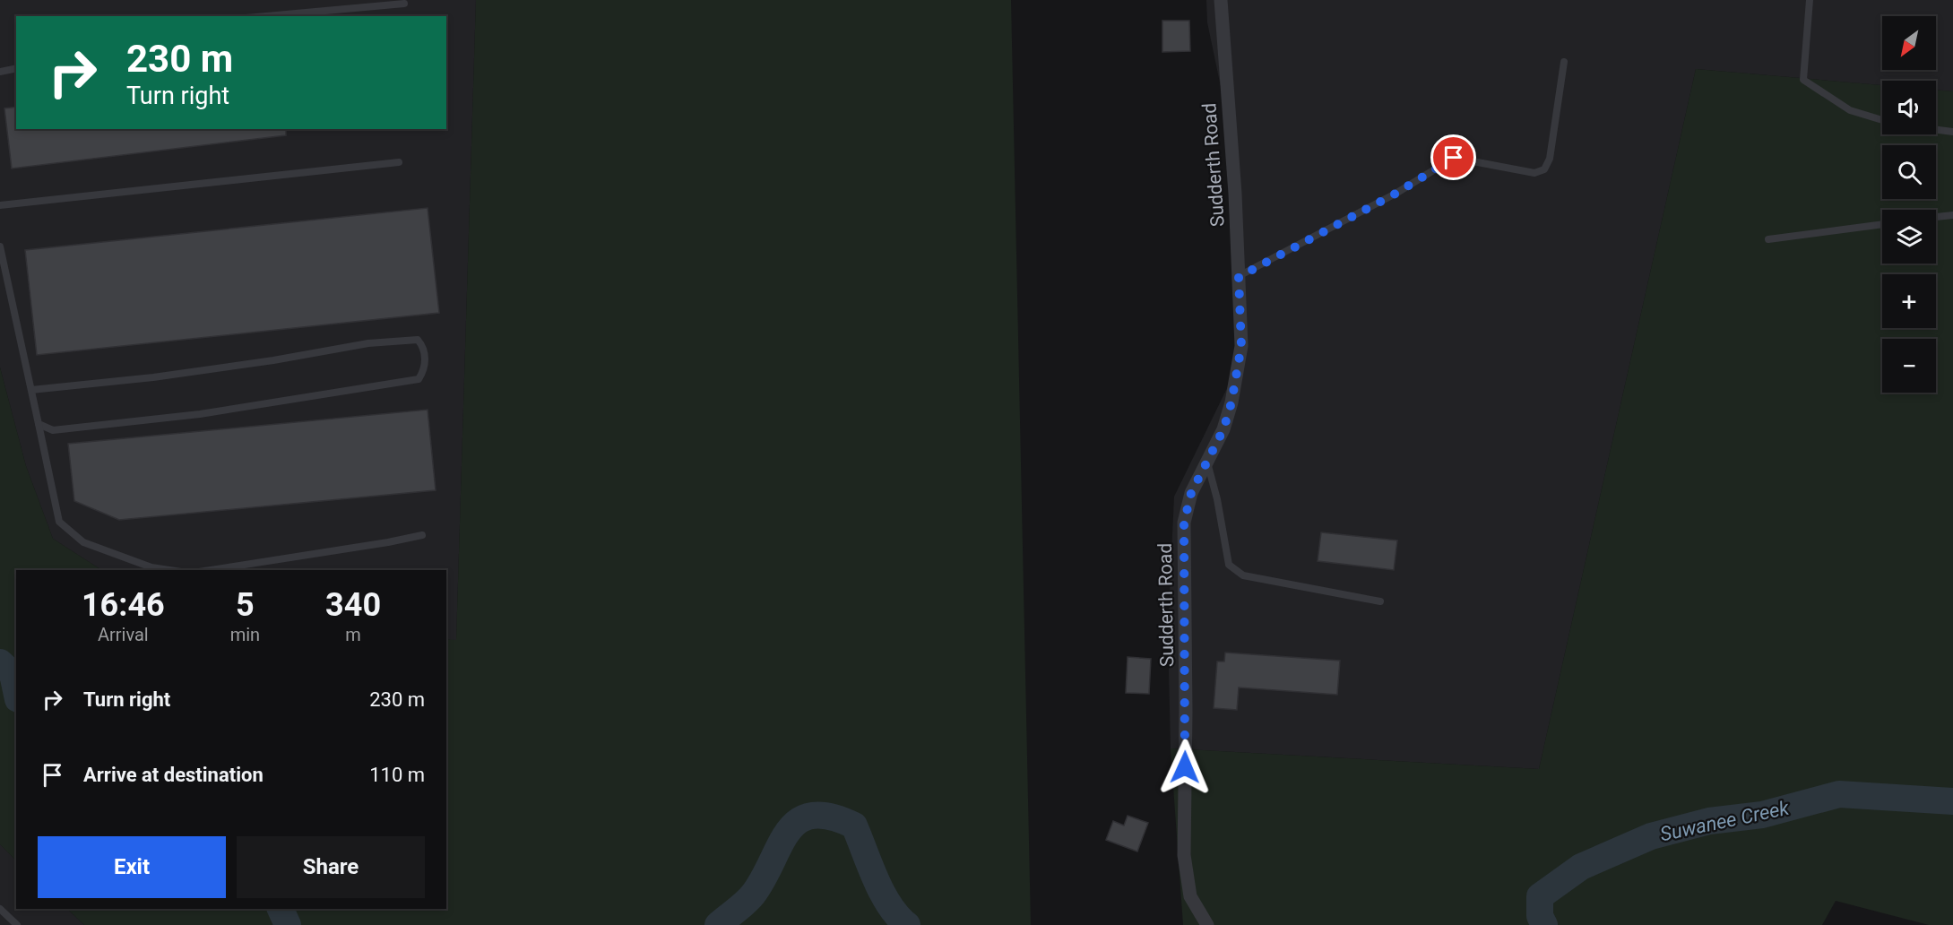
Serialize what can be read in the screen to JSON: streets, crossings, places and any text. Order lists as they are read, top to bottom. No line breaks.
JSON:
{"streets":{"street":["Sudderth Road"]},"water":["Suwanee Creek"],"north":"bottom left","page":{"map_buttons":["+","−"],"turn":["230 m","Turn right"],"eta":["16:46","Arrival","5","min","340","m"],"list":[{"name":"Turn right","value":"230 m"},{"name":"Arrive at destination","value":"110 m"}],"buttons":["Exit","Share"]}}
